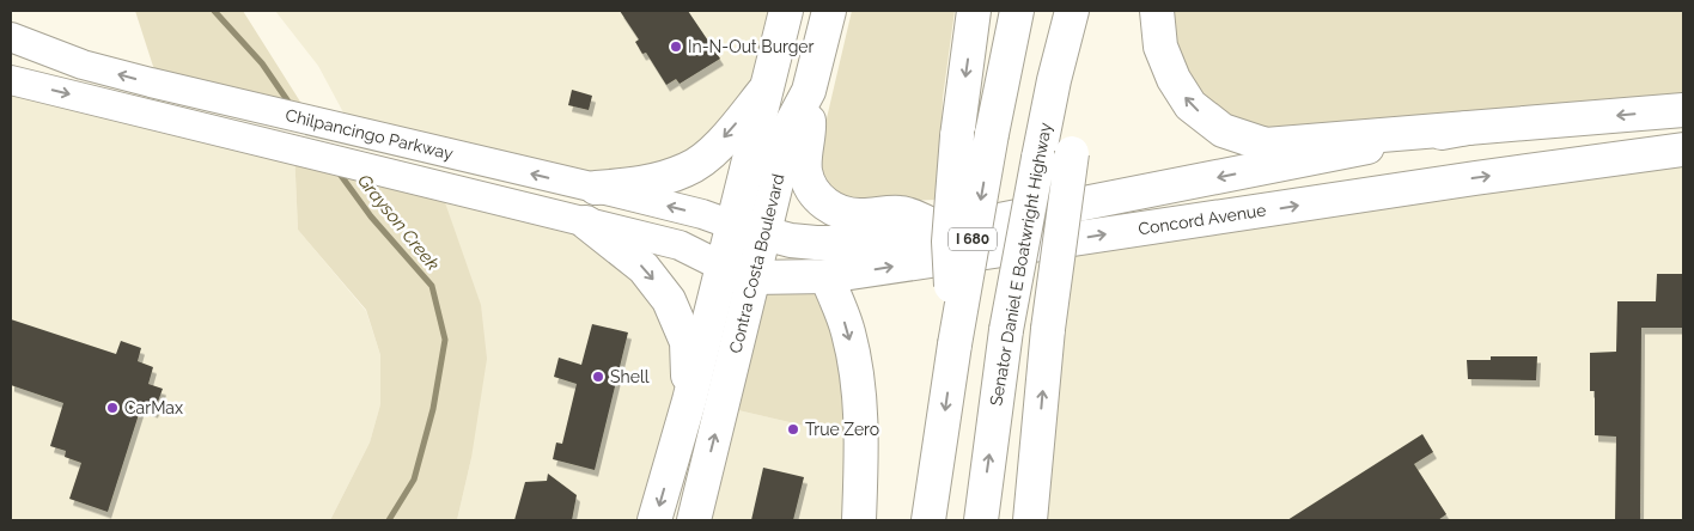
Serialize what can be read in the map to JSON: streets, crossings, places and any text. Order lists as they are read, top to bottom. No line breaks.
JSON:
{"streets":{"main road":["Concord Avenue","I 680","Contra Costa Boulevard","Senator Daniel E Boatwright Highway"],"street":["Chilpancingo Parkway"]},"crossings":[["Chilpancingo Parkway","Concord Avenue"],["Chilpancingo Parkway","Contra Costa Boulevard"],["Concord Avenue","Contra Costa Boulevard"]],"water":["Grayson Creek"],"places":["In-N-Out Burger","Shell","CarMax","True Zero"]}
